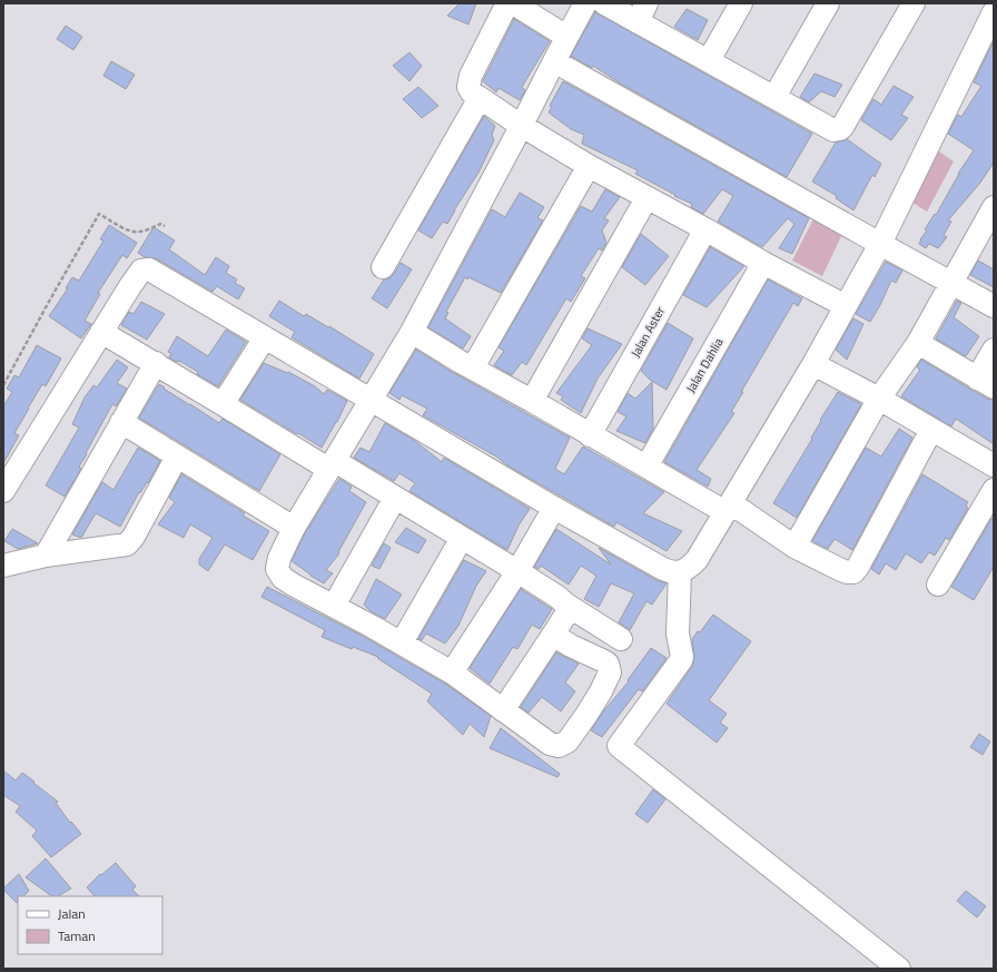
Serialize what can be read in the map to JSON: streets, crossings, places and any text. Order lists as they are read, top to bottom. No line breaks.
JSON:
{"streets":{"street":["Jalan Aster","Jalan Dahlia"]},"legend":["Jalan","Taman"]}
